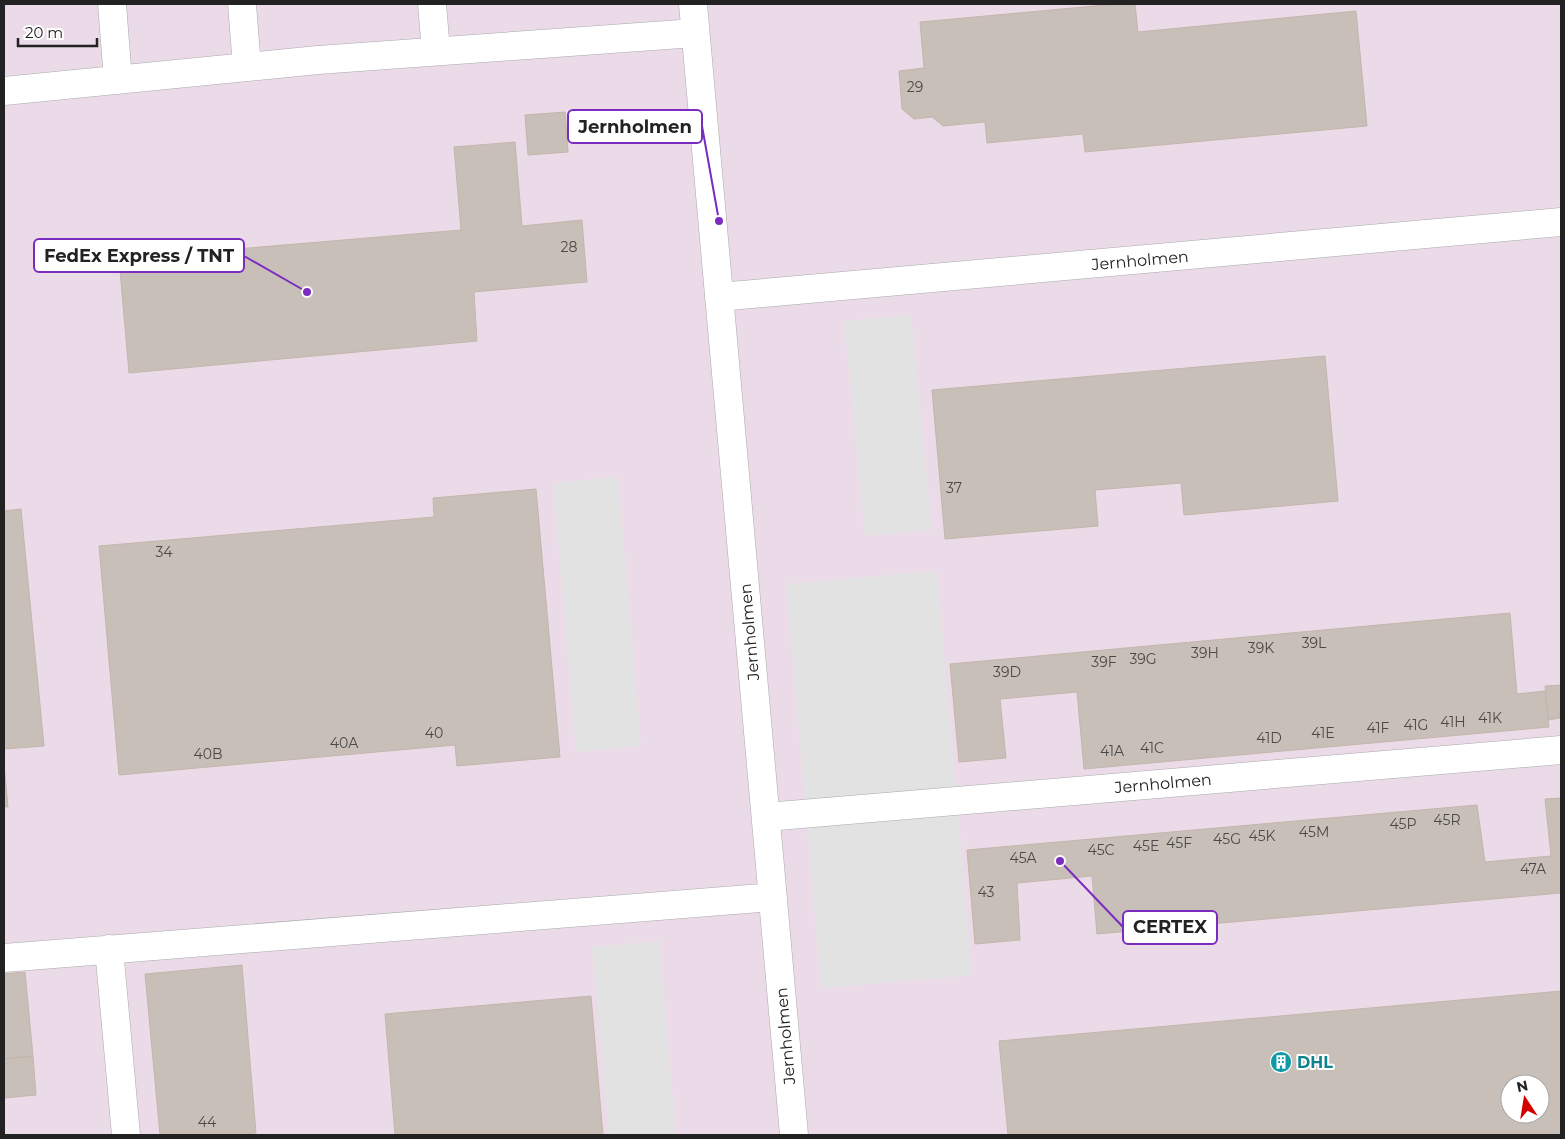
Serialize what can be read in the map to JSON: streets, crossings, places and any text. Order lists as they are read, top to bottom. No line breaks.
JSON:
{"streets":{"street":["Jernholmen"]},"places":{"other":["Jernholmen","FedEx Express / TNT","CERTEX"],"building":["DHL"]},"house_numbers":["29","28","37","34","39L","39K","39H","39G","39F","39D","41K","41H","41G","41F","40","41E","41D","40A","41C","41A","40B","45R","45P","45M","45K","45G","45F","45E","45C","45A","47A","43","44"],"scale_bar":"20 m","north":"top"}
